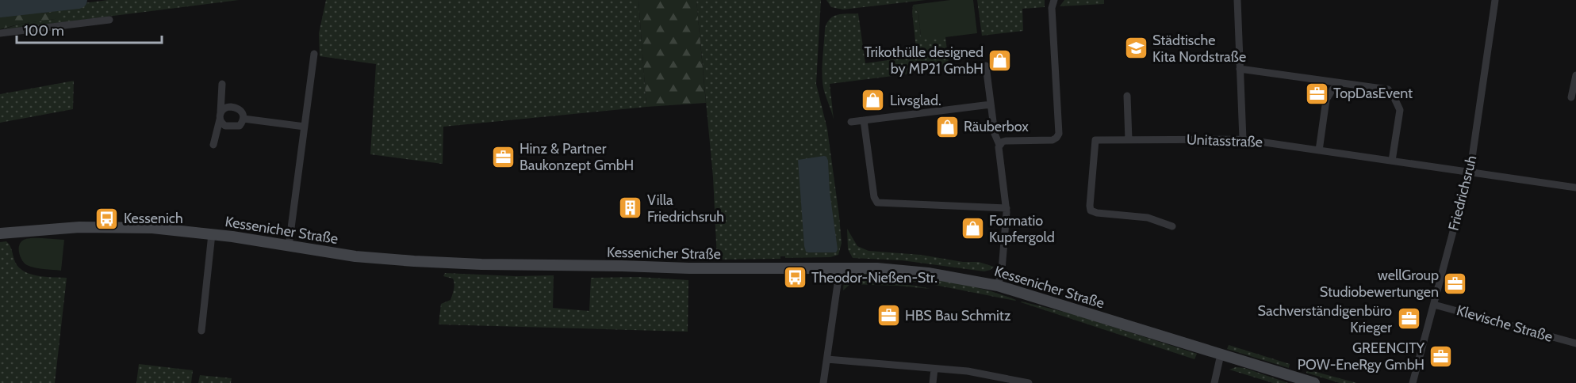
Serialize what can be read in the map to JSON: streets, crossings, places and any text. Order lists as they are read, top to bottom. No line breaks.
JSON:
{"streets":{"main road":["Kessenicher Straße"],"street":["Unitasstraße","Friedrichsruh","Klevische Straße"]},"crossings":[["Unitasstraße","Friedrichsruh"],["Friedrichsruh","Klevische Straße"]],"places":{"school or university":["Städtische Kita Nordstraße"],"shop":["Trikothülle designed by MP21 GmbH","Livsglad.","Räuberbox","Formatio Kupfergold"],"office":["TopDasEvent","Hinz & Partner Baukonzept GmbH","wellGroup Studiobewertungen","HBS Bau Schmitz","Sachverständigenbüro Krieger","GREENCITY POW-EneRgy GmbH"],"building":["Villa Friedrichsruh"],"bus stop":["Kessenich","Theodor-Nießen-Str."]},"scale_bar":"100 m"}
